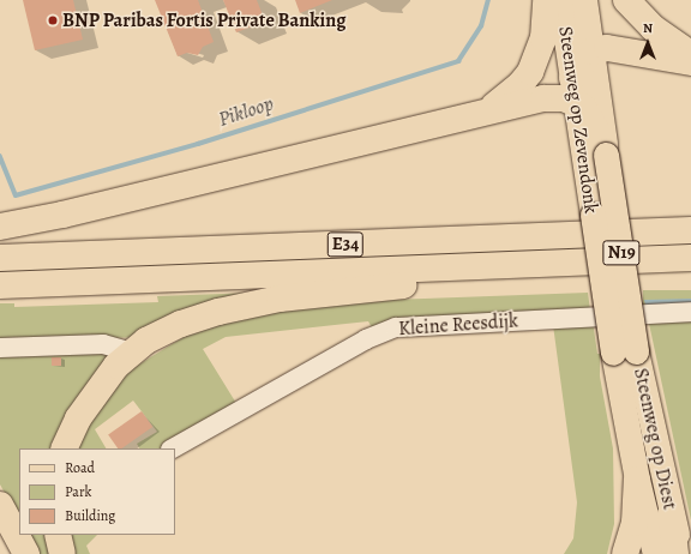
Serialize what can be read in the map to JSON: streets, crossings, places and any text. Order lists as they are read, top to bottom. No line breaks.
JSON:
{"streets":{"highway":["E34"],"main road":["Steenweg op Zevendonk","N19","Steenweg op Diest"],"street":["Kleine Reesdijk"]},"crossings":[["Steenweg op Zevendonk","Steenweg op Diest"]],"water":["Pikloop"],"places":["BNP Paribas Fortis Private Banking"],"legend":["Road","Park","Building"],"north":"top"}
